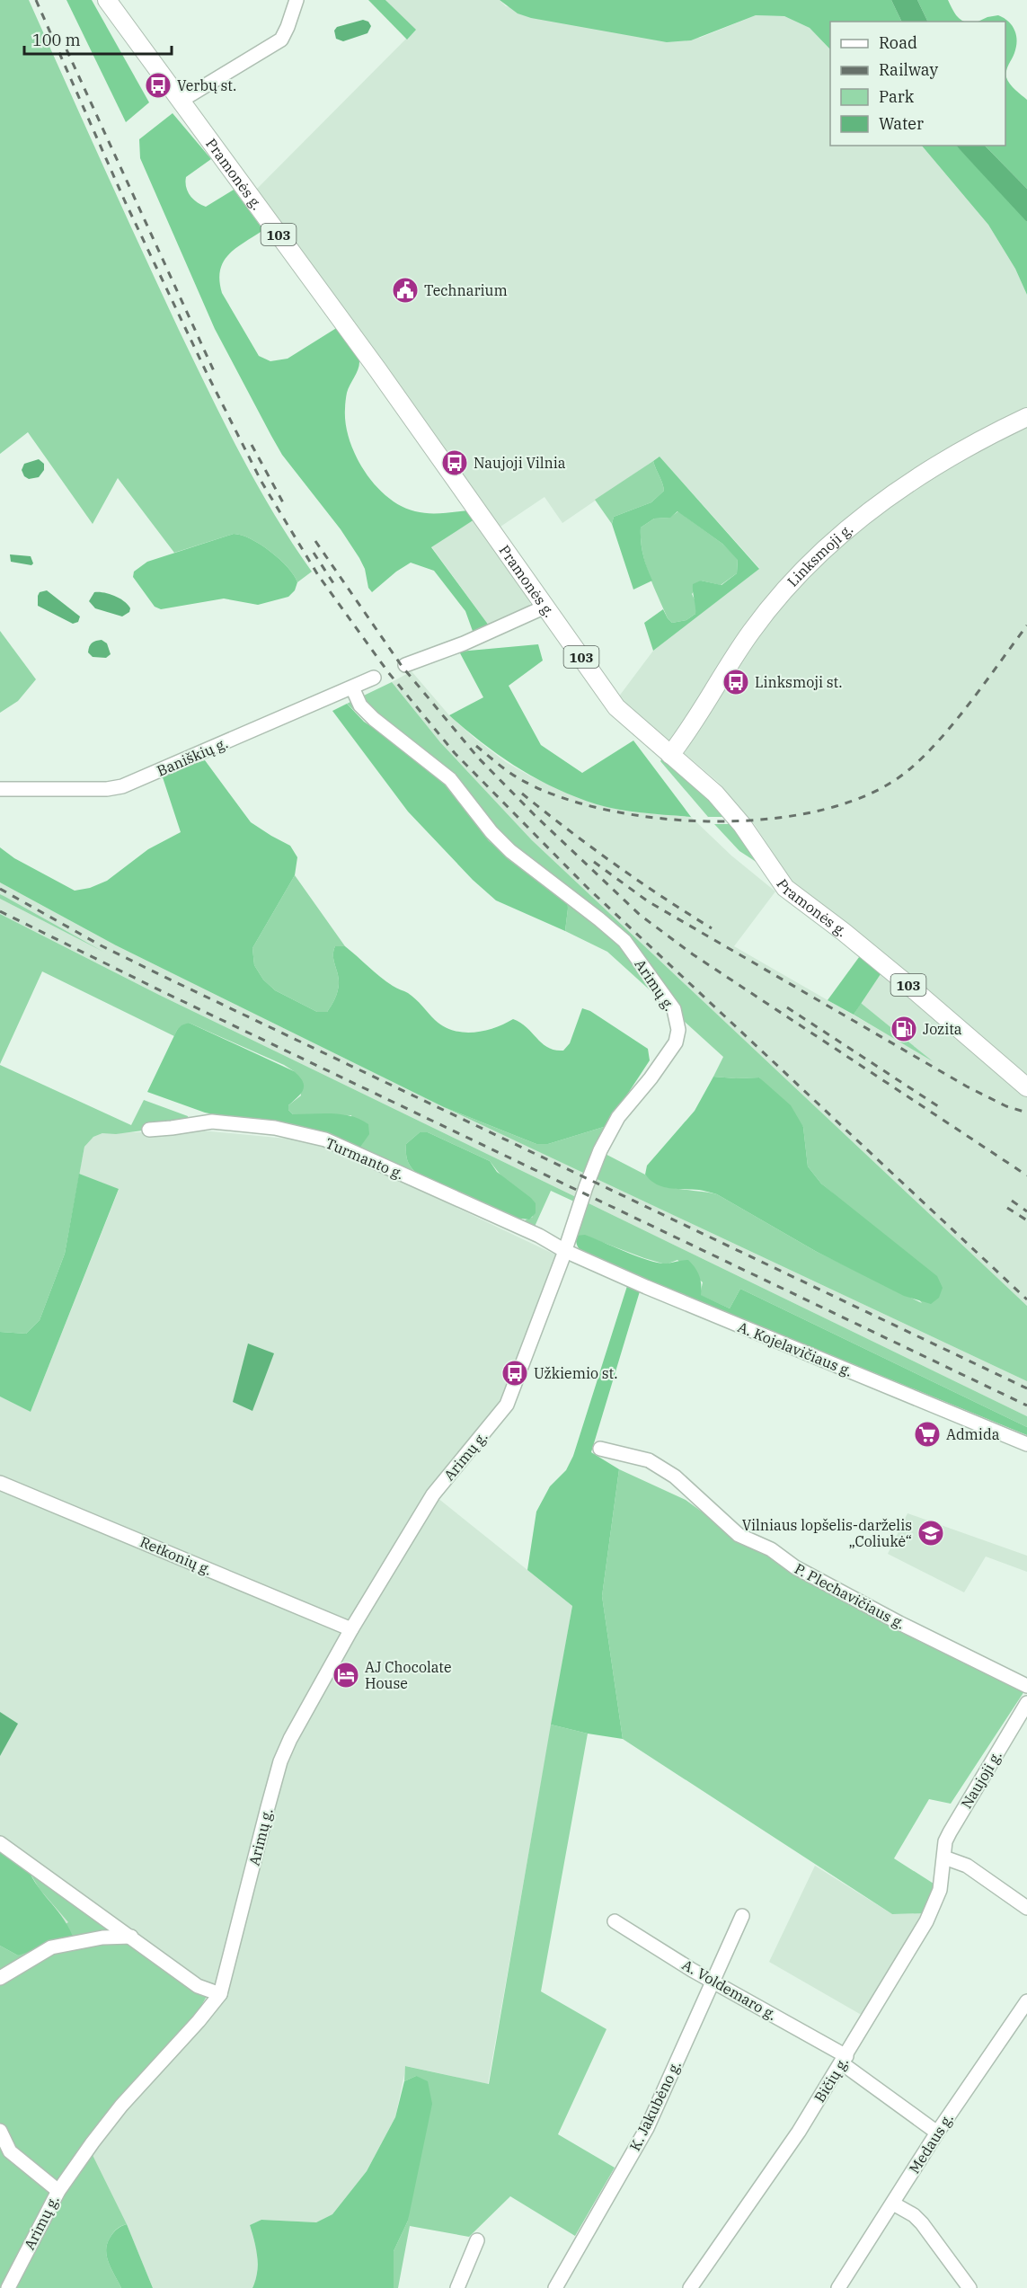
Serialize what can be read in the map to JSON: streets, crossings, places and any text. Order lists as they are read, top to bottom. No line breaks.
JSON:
{"streets":{"main road":["Pramonės g.","103","Linksmoji g."],"street":["Baniškių g.","Arimų g.","Turmanto g.","A. Kojelavičiaus g.","Retkonių g.","P. Plechavičiaus g.","Naujoji g.","A. Voldemaro g.","Bičių g.","K. Jakubėno g.","Medaus g."]},"crossings":[["Pramonės g.","Linksmoji g."],["Baniškių g.","Arimų g."],["Arimų g.","Turmanto g."],["Arimų g.","A. Kojelavičiaus g."],["Arimų g.","Retkonių g."],["Turmanto g.","A. Kojelavičiaus g."],["Naujoji g.","Bičių g."],["A. Voldemaro g.","Bičių g."],["A. Voldemaro g.","K. Jakubėno g."],["A. Voldemaro g.","Medaus g."]],"places":{"bus stop":["Verbų st.","Naujoji Vilnia","Linksmoji st.","Užkiemio st."],"public building":["Technarium"],"fuel station":["Jozita"],"supermarket":["Admida"],"school or university":["Vilniaus lopšelis-darželis „Coliukė“"],"hotel":["AJ Chocolate House"]},"legend":["Road","Railway","Park","Water"],"scale_bar":"100 m"}
